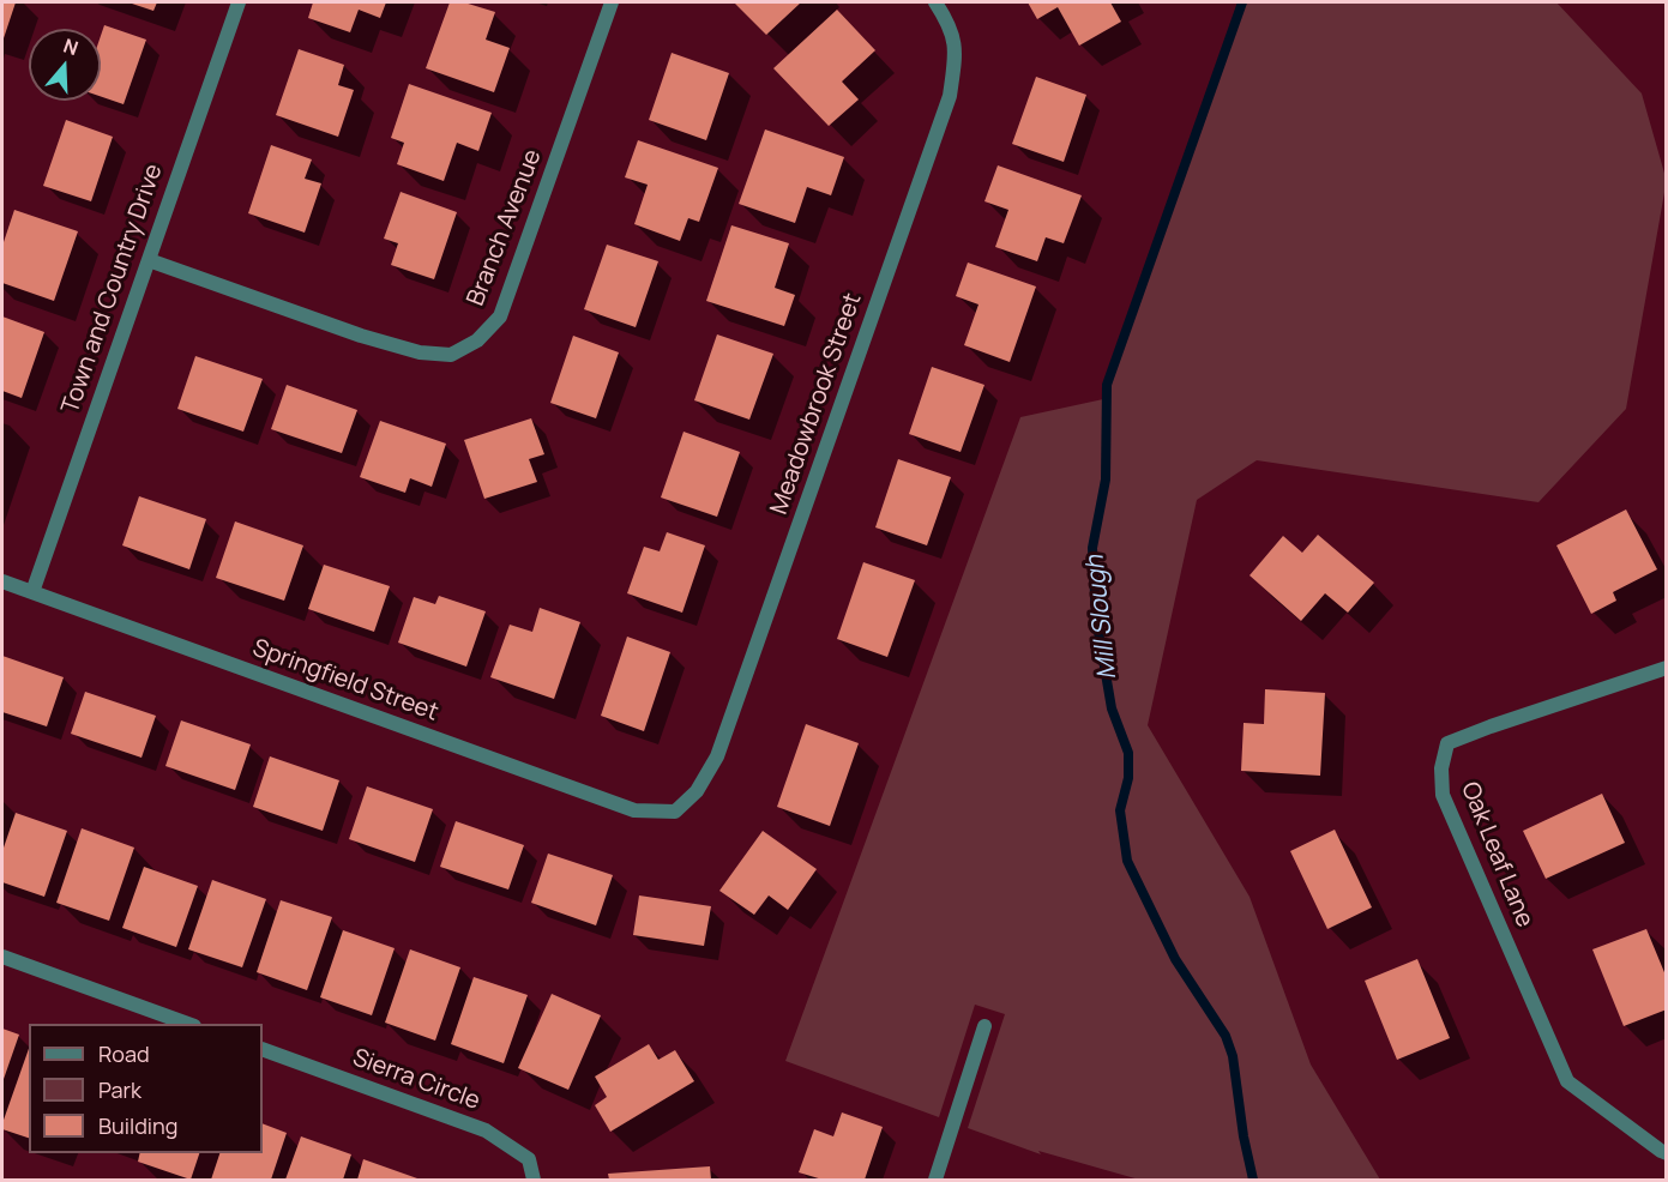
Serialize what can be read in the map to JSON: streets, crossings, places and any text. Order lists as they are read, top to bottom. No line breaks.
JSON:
{"streets":{"street":["Branch Avenue","Town and Country Drive","Meadowbrook Street","Springfield Street","Oak Leaf Lane","Sierra Circle"]},"crossings":[["Branch Avenue","Town and Country Drive"],["Town and Country Drive","Springfield Street"],["Meadowbrook Street","Springfield Street"]],"water":["Mill Slough"],"legend":["Road","Park","Building"],"north":"top"}
